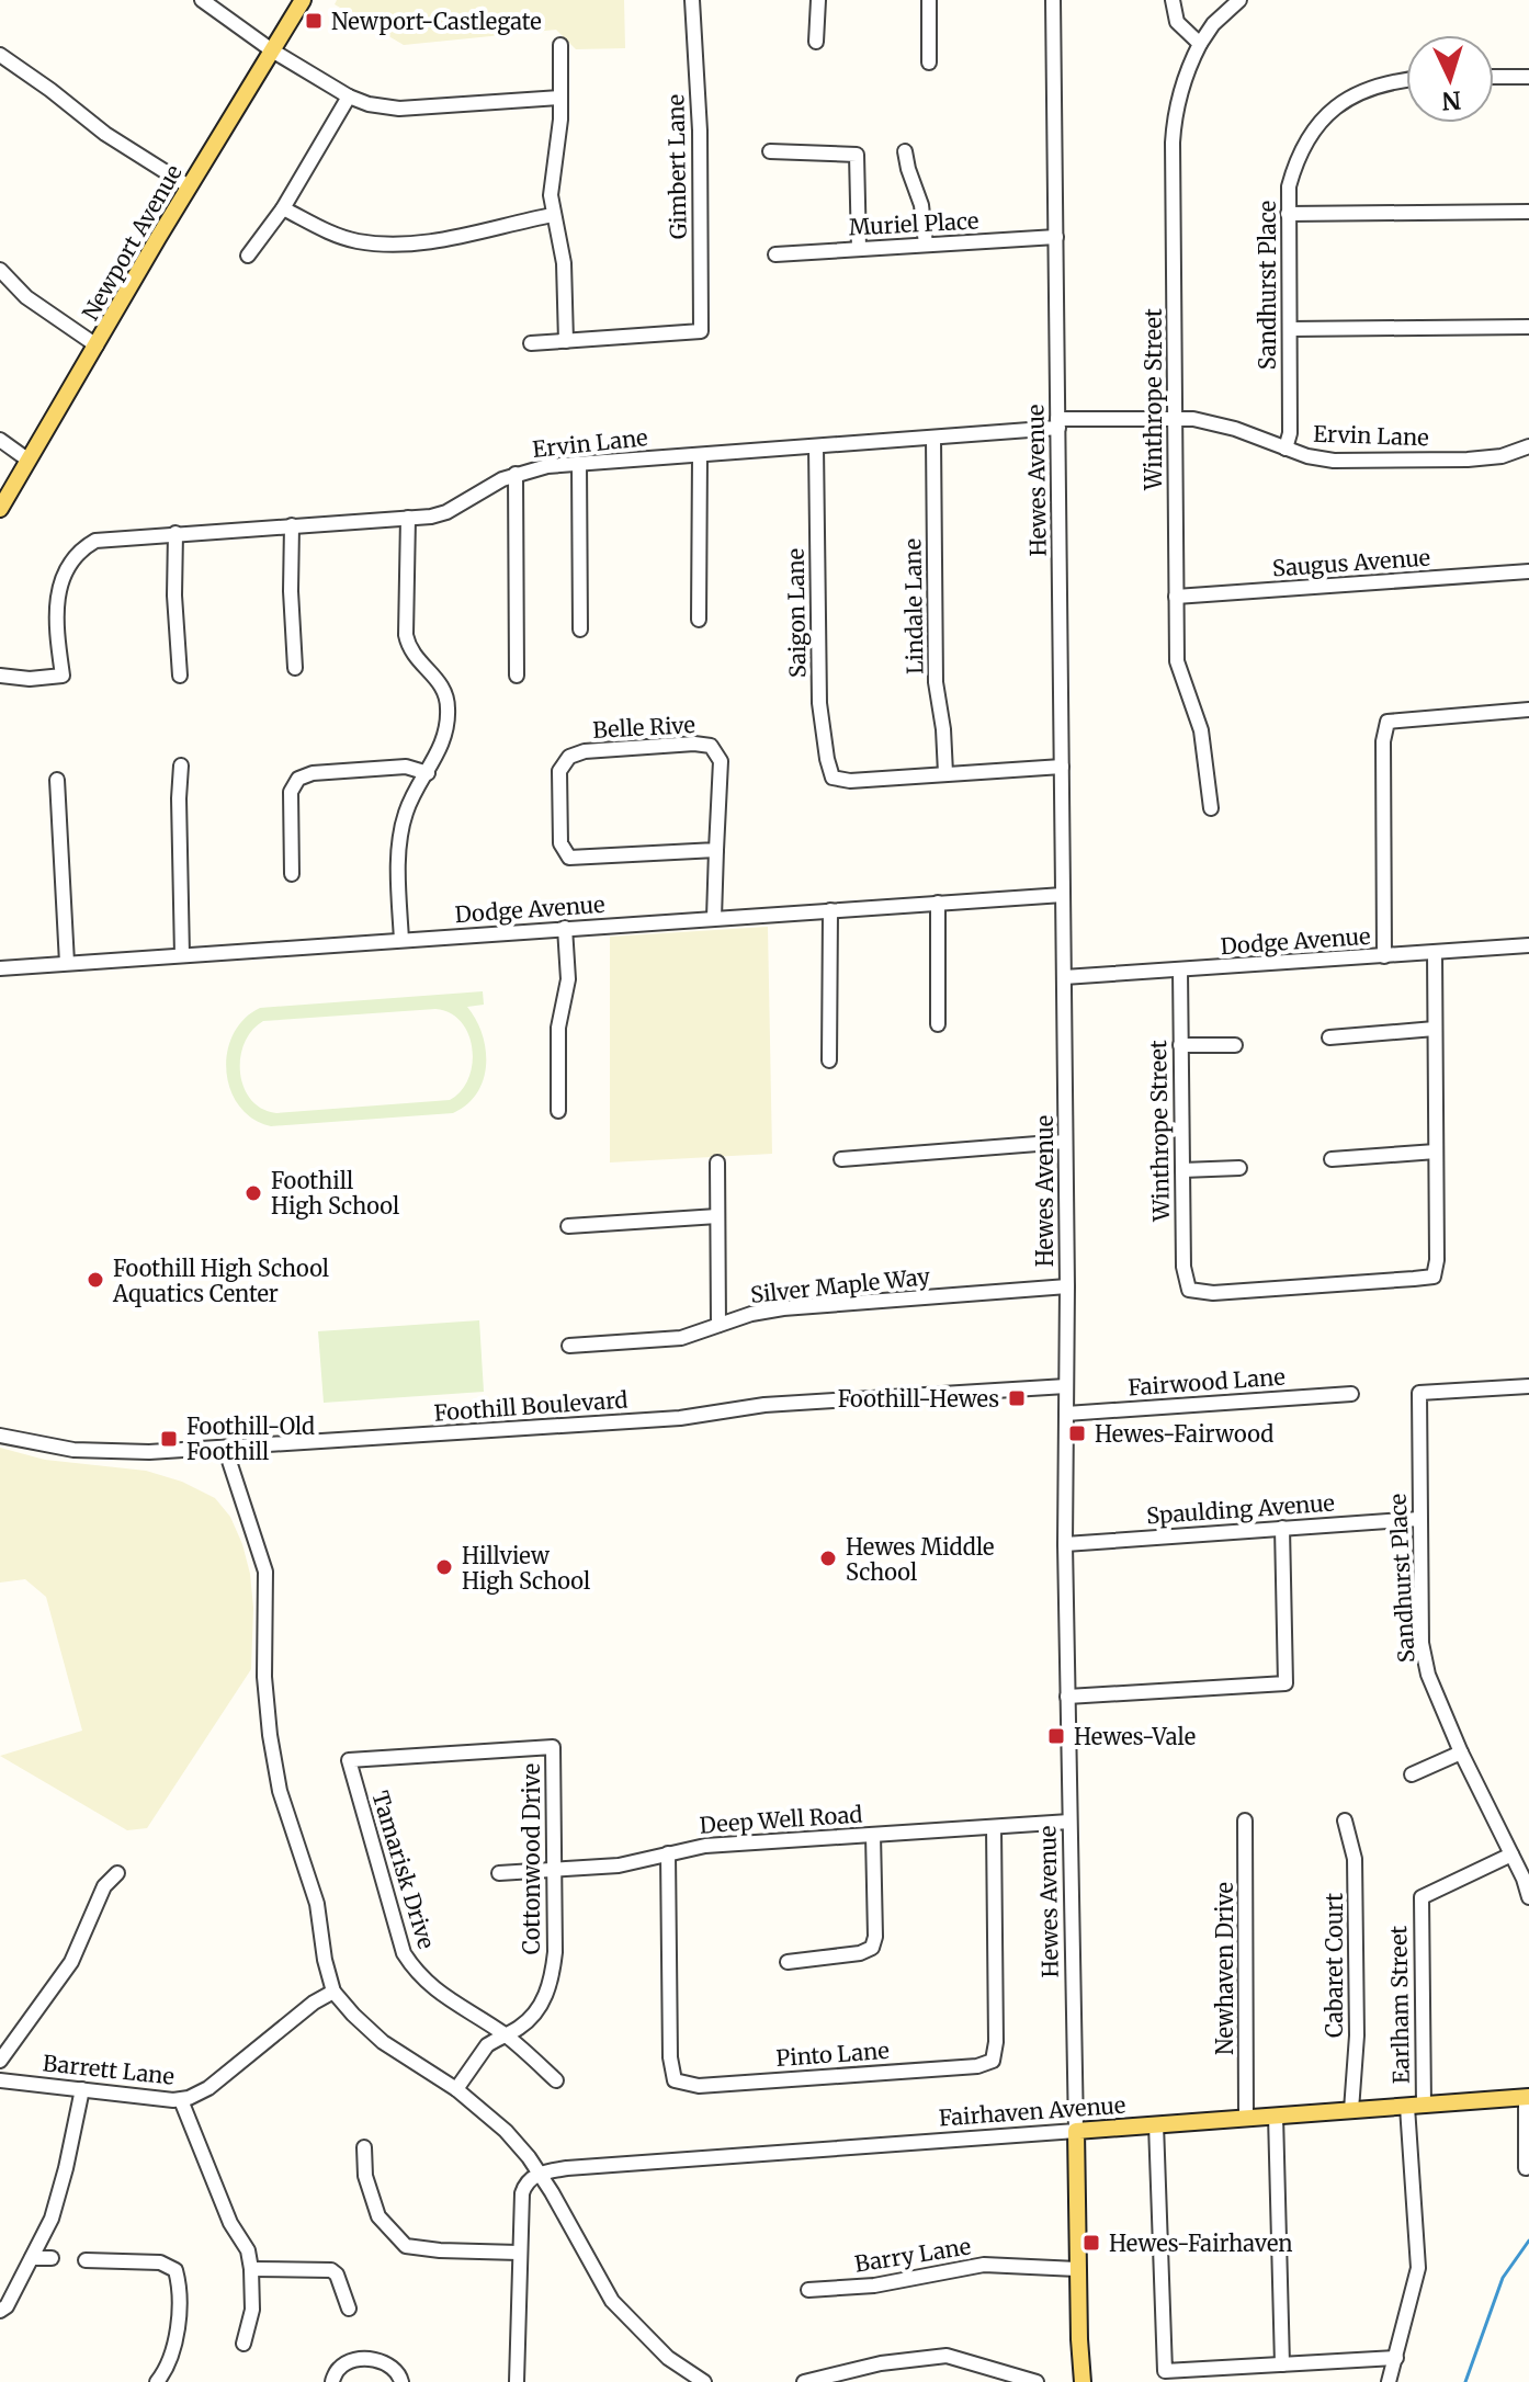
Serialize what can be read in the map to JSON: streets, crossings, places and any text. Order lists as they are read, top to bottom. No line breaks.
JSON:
{"streets":{"main road":["Newport Avenue","Hewes Avenue","Fairhaven Avenue"],"street":["Gimbert Lane","Muriel Place","Sandhurst Place","Winthrope Street","Ervin Lane","Saugus Avenue","Lindale Lane","Saigon Lane","Belle Rive","Dodge Avenue","Silver Maple Way","Fairwood Lane","Foothill Boulevard","Spaulding Avenue","Deep Well Road","Cottonwood Drive","Tamarisk Drive","Cabaret Court","Newhaven Drive","Earlham Street","Pinto Lane","Barrett Lane","Barry Lane"]},"crossings":[["Muriel Place","Hewes Avenue"],["Sandhurst Place","Ervin Lane"],["Sandhurst Place","Spaulding Avenue"],["Sandhurst Place","Earlham Street"],["Winthrope Street","Ervin Lane"],["Winthrope Street","Saugus Avenue"],["Winthrope Street","Dodge Avenue"],["Ervin Lane","Hewes Avenue"],["Ervin Lane","Lindale Lane"],["Ervin Lane","Saigon Lane"],["Hewes Avenue","Dodge Avenue"],["Hewes Avenue","Silver Maple Way"],["Hewes Avenue","Fairwood Lane"],["Hewes Avenue","Foothill Boulevard"],["Hewes Avenue","Spaulding Avenue"],["Hewes Avenue","Deep Well Road"],["Hewes Avenue","Fairhaven Avenue"],["Hewes Avenue","Barry Lane"],["Lindale Lane","Saigon Lane"],["Belle Rive","Dodge Avenue"],["Deep Well Road","Cottonwood Drive"],["Deep Well Road","Pinto Lane"],["Cottonwood Drive","Tamarisk Drive"],["Cabaret Court","Fairhaven Avenue"],["Newhaven Drive","Fairhaven Avenue"],["Earlham Street","Fairhaven Avenue"]],"places":{"transit":["Newport-Castlegate","Foothill-Hewes","Hewes-Fairwood","Foothill-Old Foothill","Hewes-Vale","Hewes-Fairhaven"],"other":["Foothill High School","Foothill High School Aquatics Center","Hewes Middle School","Hillview High School"]},"north":"bottom"}
